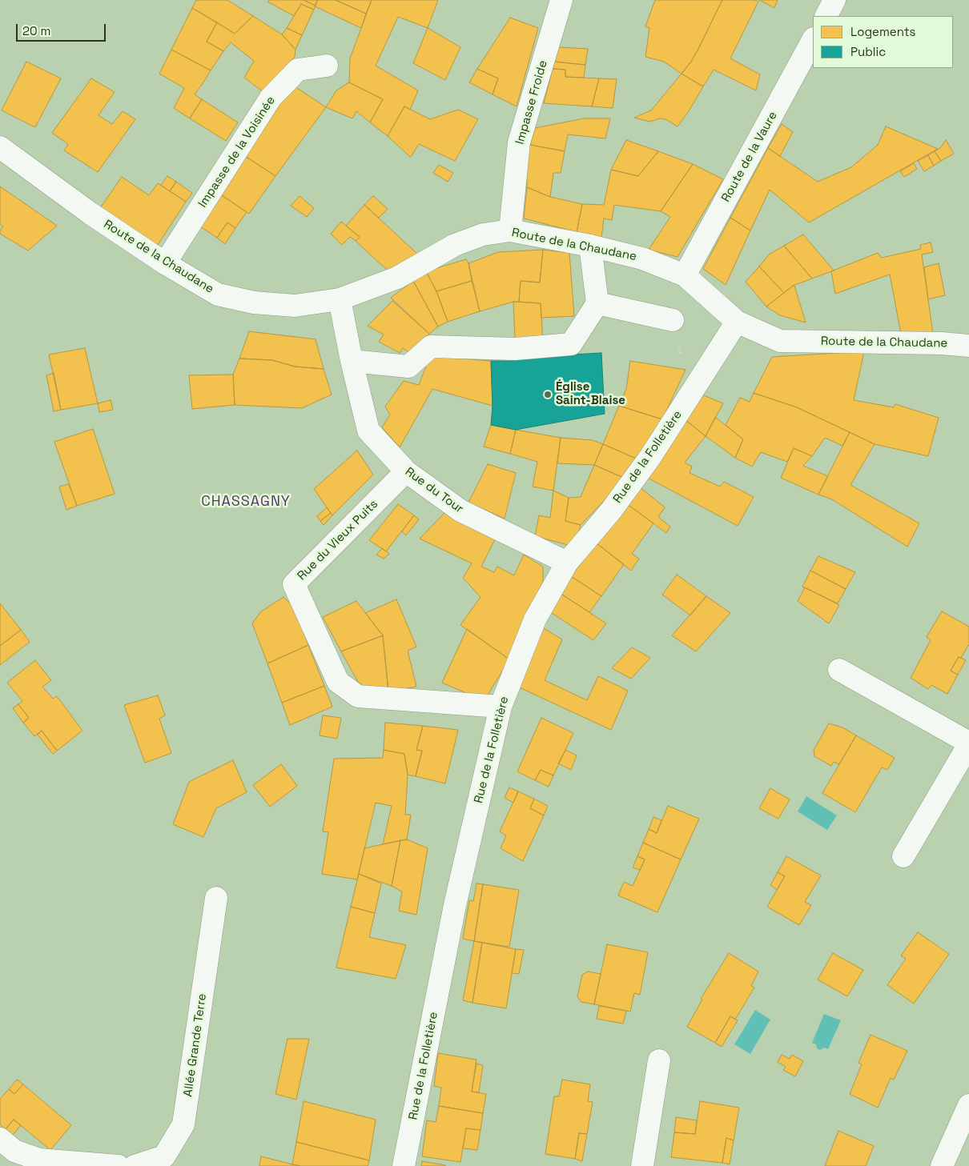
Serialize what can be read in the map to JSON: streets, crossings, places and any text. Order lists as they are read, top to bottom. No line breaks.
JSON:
{"streets":{"street":["Impasse Froide","Impasse de la Voisinée","Route de la Vaure","Route de la Chaudane","Rue de la Folletière","Rue du Tour","Rue du Vieux Puits","Allée Grande Terre"]},"crossings":[["Impasse Froide","Route de la Chaudane"],["Impasse de la Voisinée","Route de la Chaudane"],["Route de la Vaure","Route de la Chaudane"],["Route de la Chaudane","Rue de la Folletière"],["Route de la Chaudane","Rue du Tour"],["Rue de la Folletière","Rue du Tour"],["Rue de la Folletière","Rue du Vieux Puits"],["Rue du Tour","Rue du Vieux Puits"]],"districts":["CHASSAGNY"],"places":["Église Saint-Blaise"],"legend":["Logements","Public"],"scale_bar":"20 m"}
